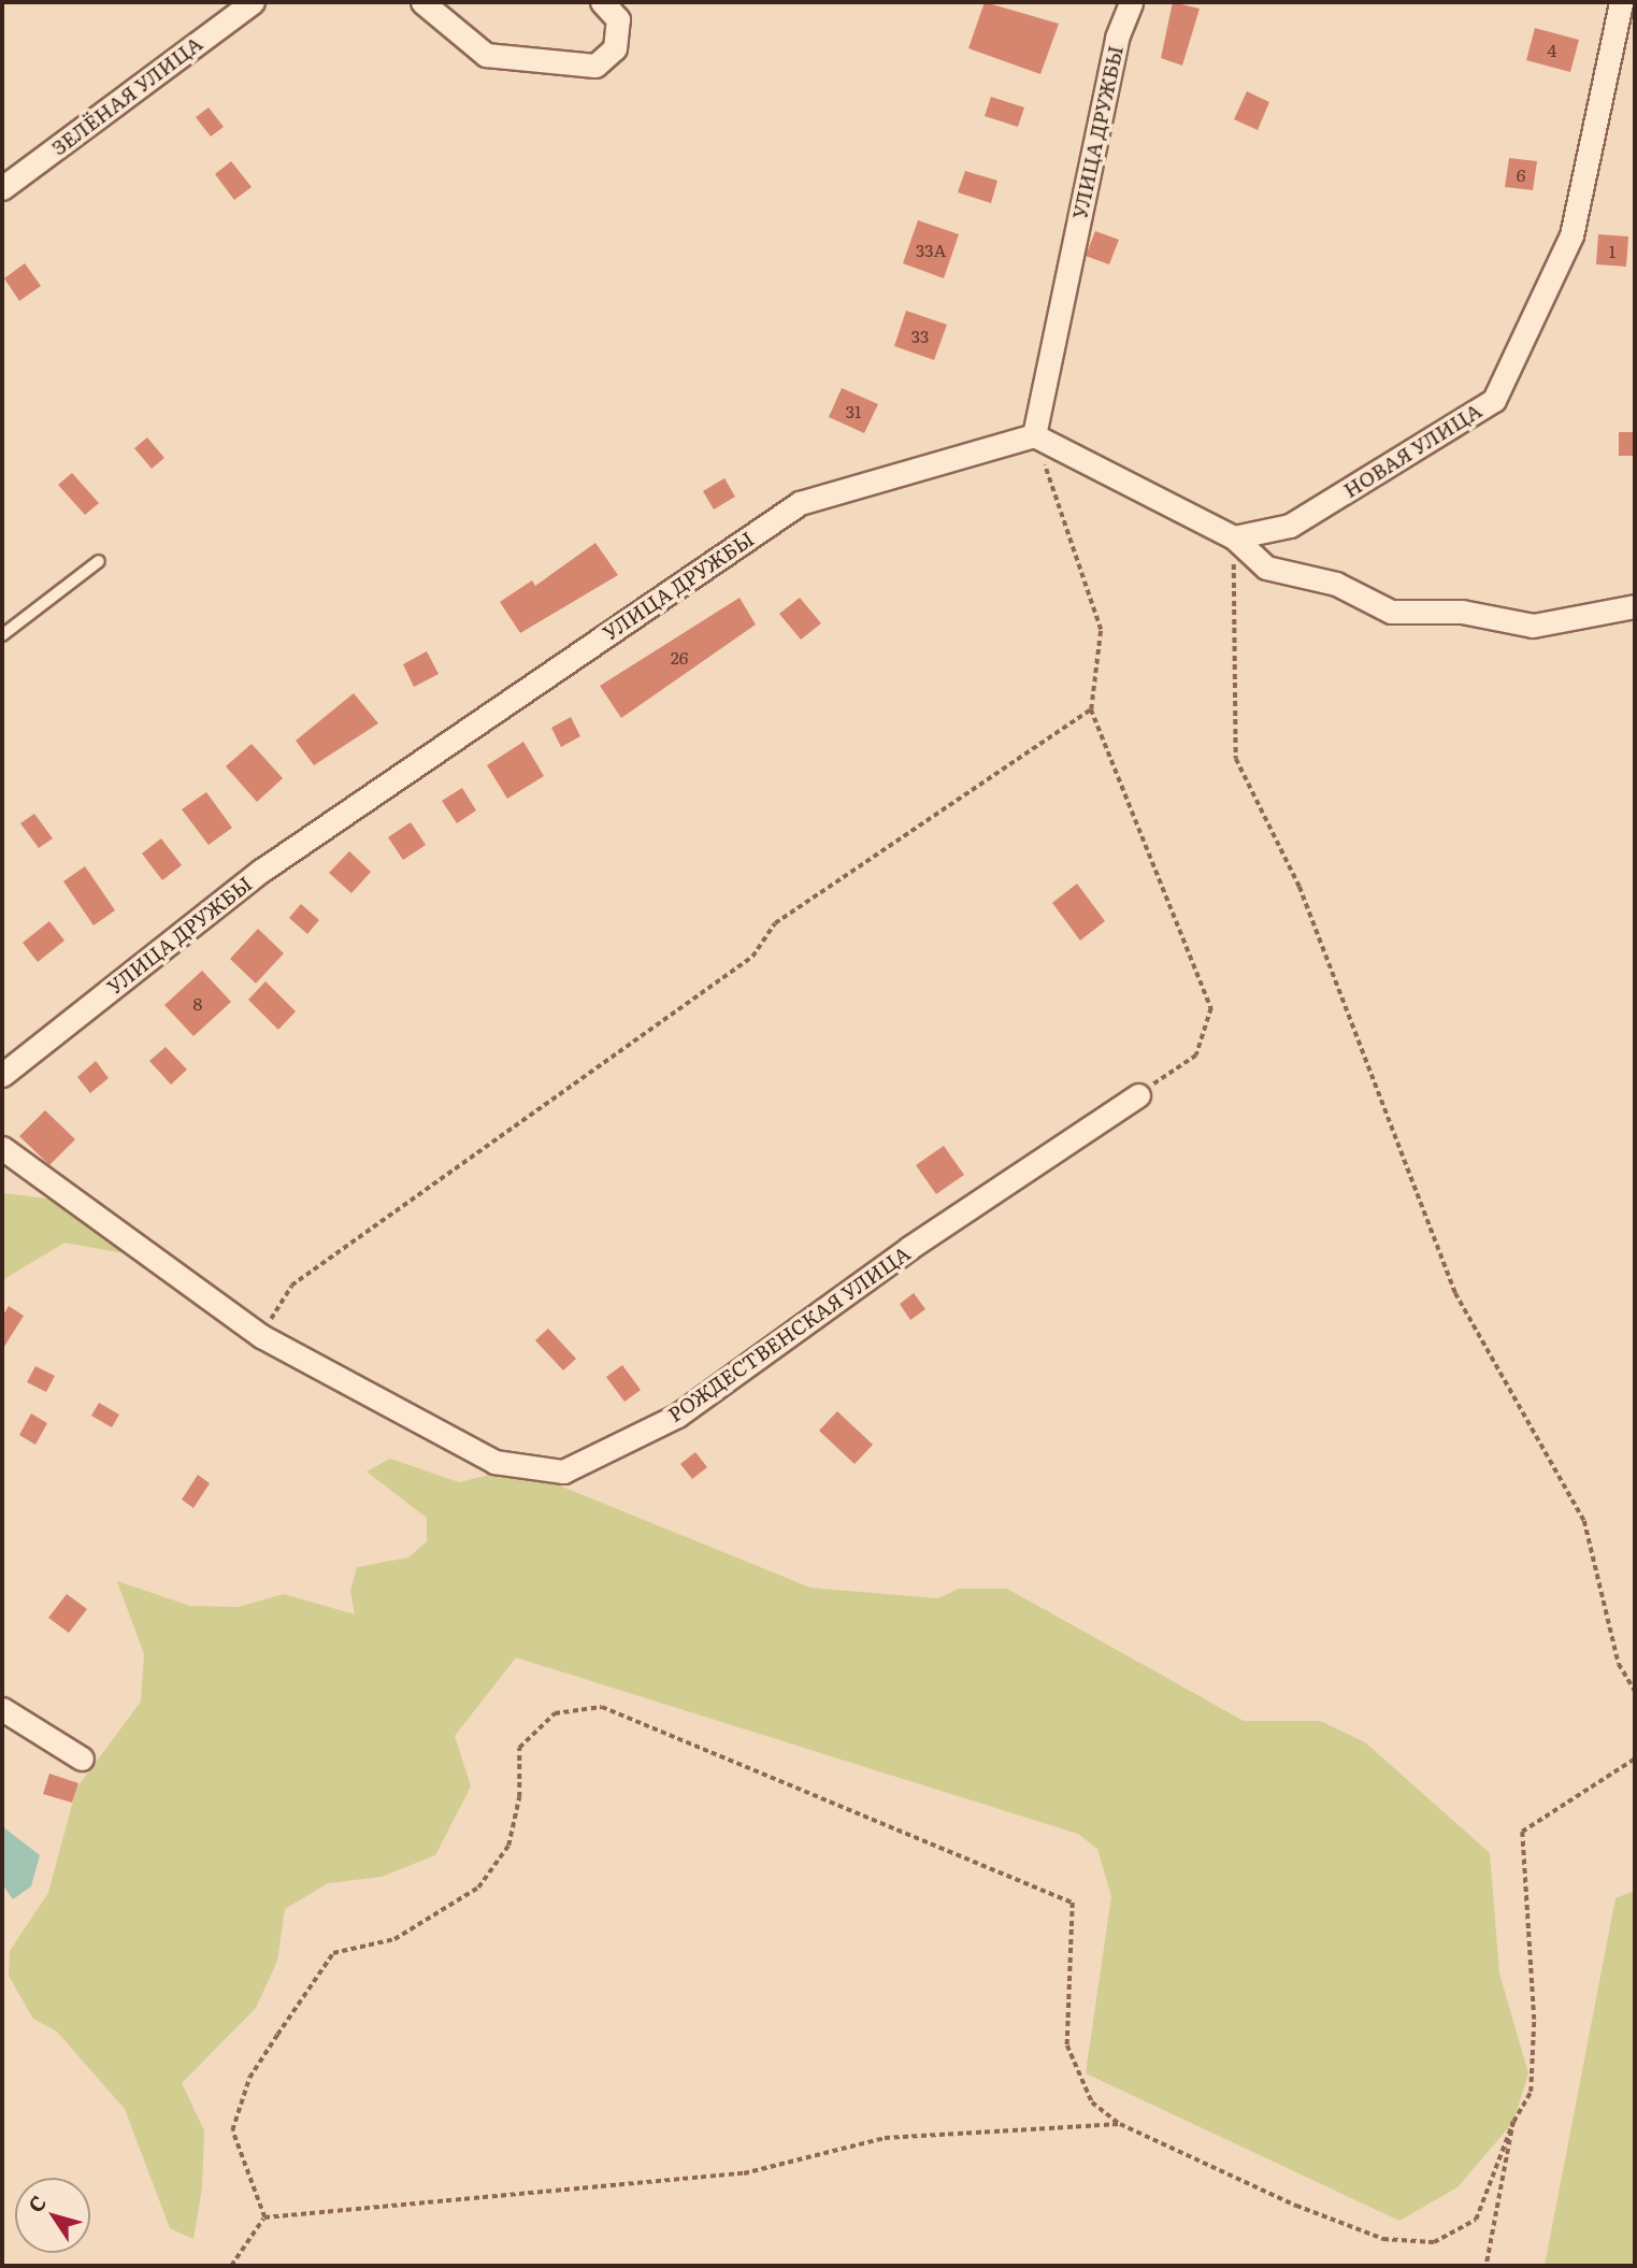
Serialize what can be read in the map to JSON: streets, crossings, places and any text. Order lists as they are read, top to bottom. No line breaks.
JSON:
{"streets":{"street":["ЗЕЛЁНАЯ УЛИЦА","УЛИЦА ДРУЖБЫ","НОВАЯ УЛИЦА","РОЖДЕСТВЕНСКАЯ УЛИЦА"]},"house_numbers":["4","6","33А","1","33","31","26","8"],"north":"top left"}
